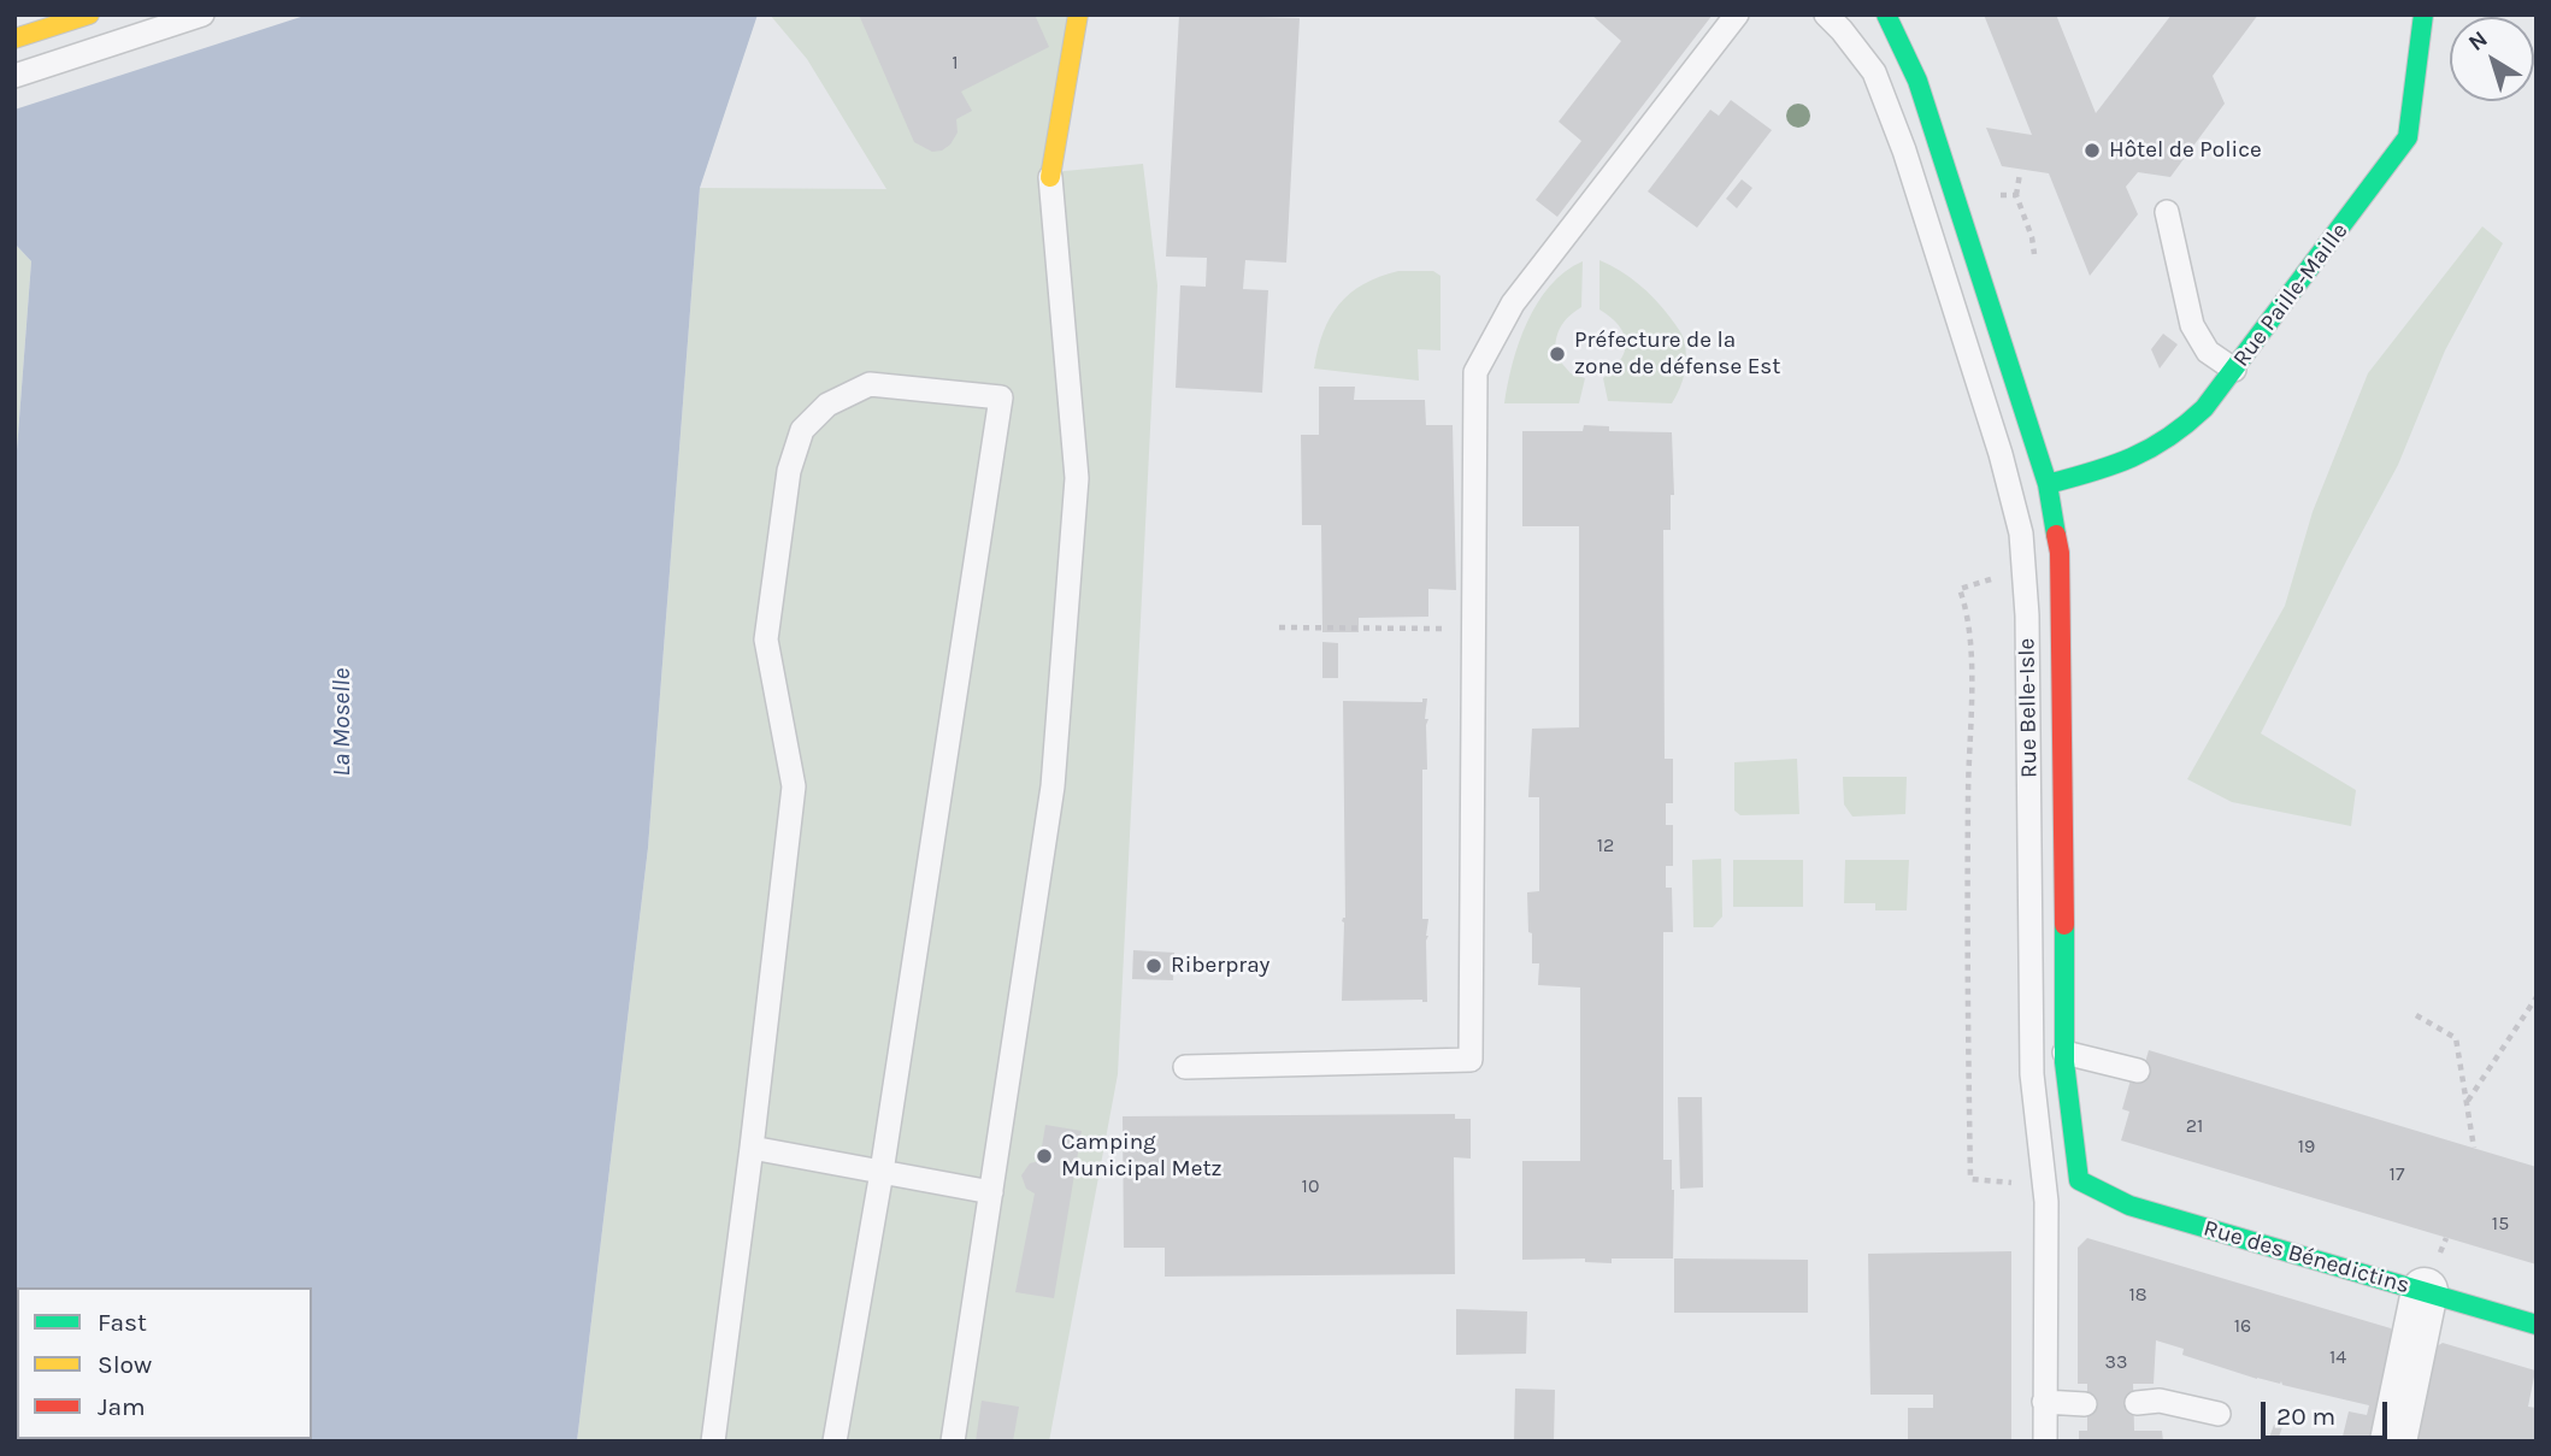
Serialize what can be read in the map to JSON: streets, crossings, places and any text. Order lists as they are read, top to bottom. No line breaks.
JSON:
{"streets":{"street":["Rue Paille-Maille","Rue Belle-Isle","Rue des Bénedictins"]},"crossings":[["Rue Paille-Maille","Rue Belle-Isle"],["Rue Belle-Isle","Rue des Bénedictins"]],"water":["La Moselle"],"places":["Hôtel de Police","Préfecture de la zone de défense Est","Riberpray","Camping Municipal Metz"],"house_numbers":["1","12","21","19","17","10","15","18","16","14","33"],"legend":["Fast","Slow","Jam"],"scale_bar":"20 m","north":"top left"}
